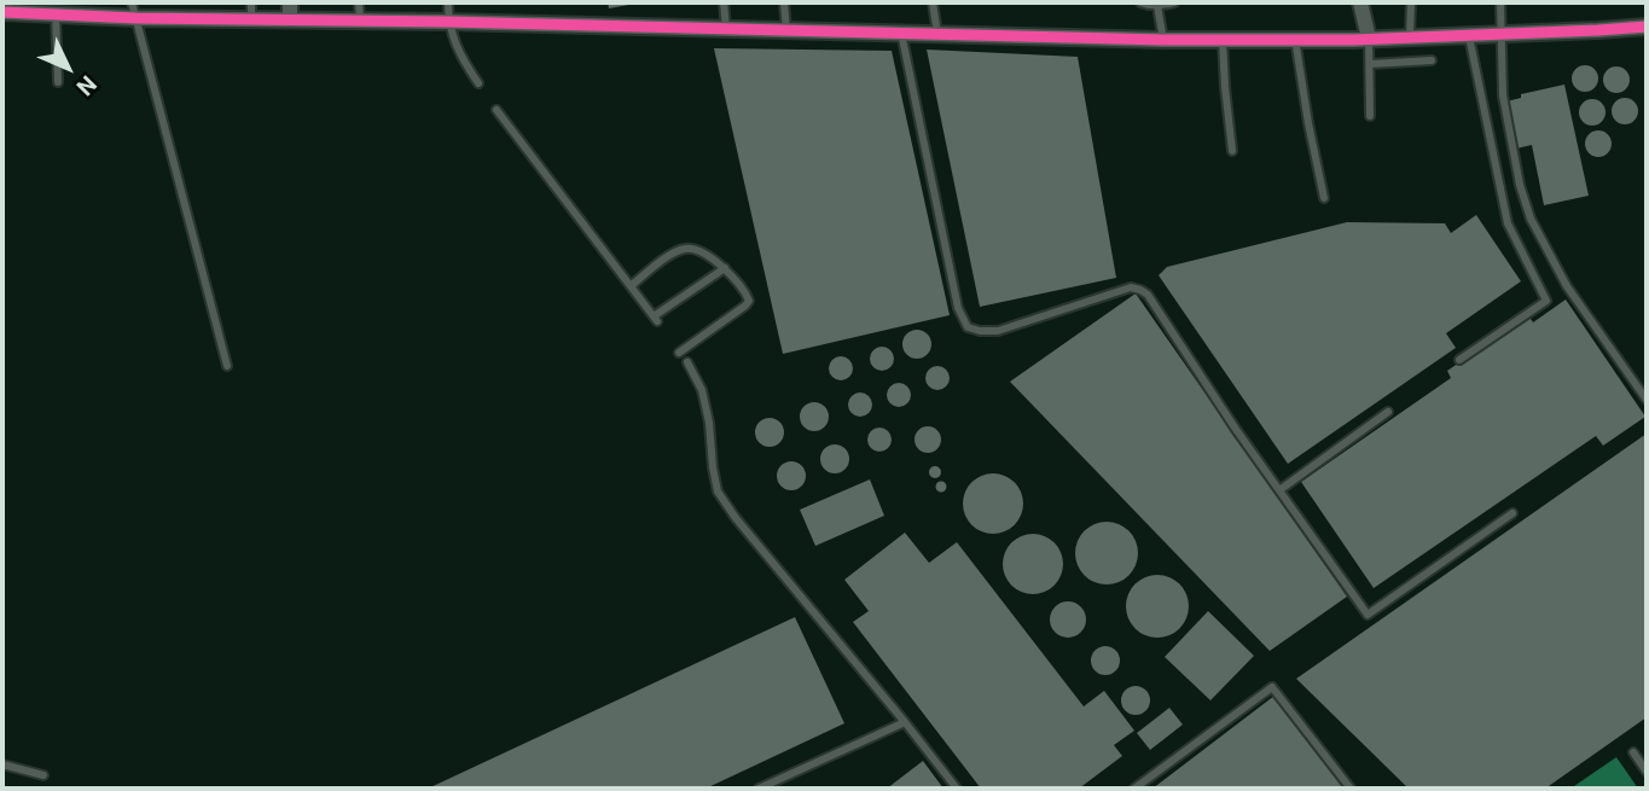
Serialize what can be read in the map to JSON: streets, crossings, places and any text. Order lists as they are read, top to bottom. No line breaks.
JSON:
{"north":"bottom right"}
